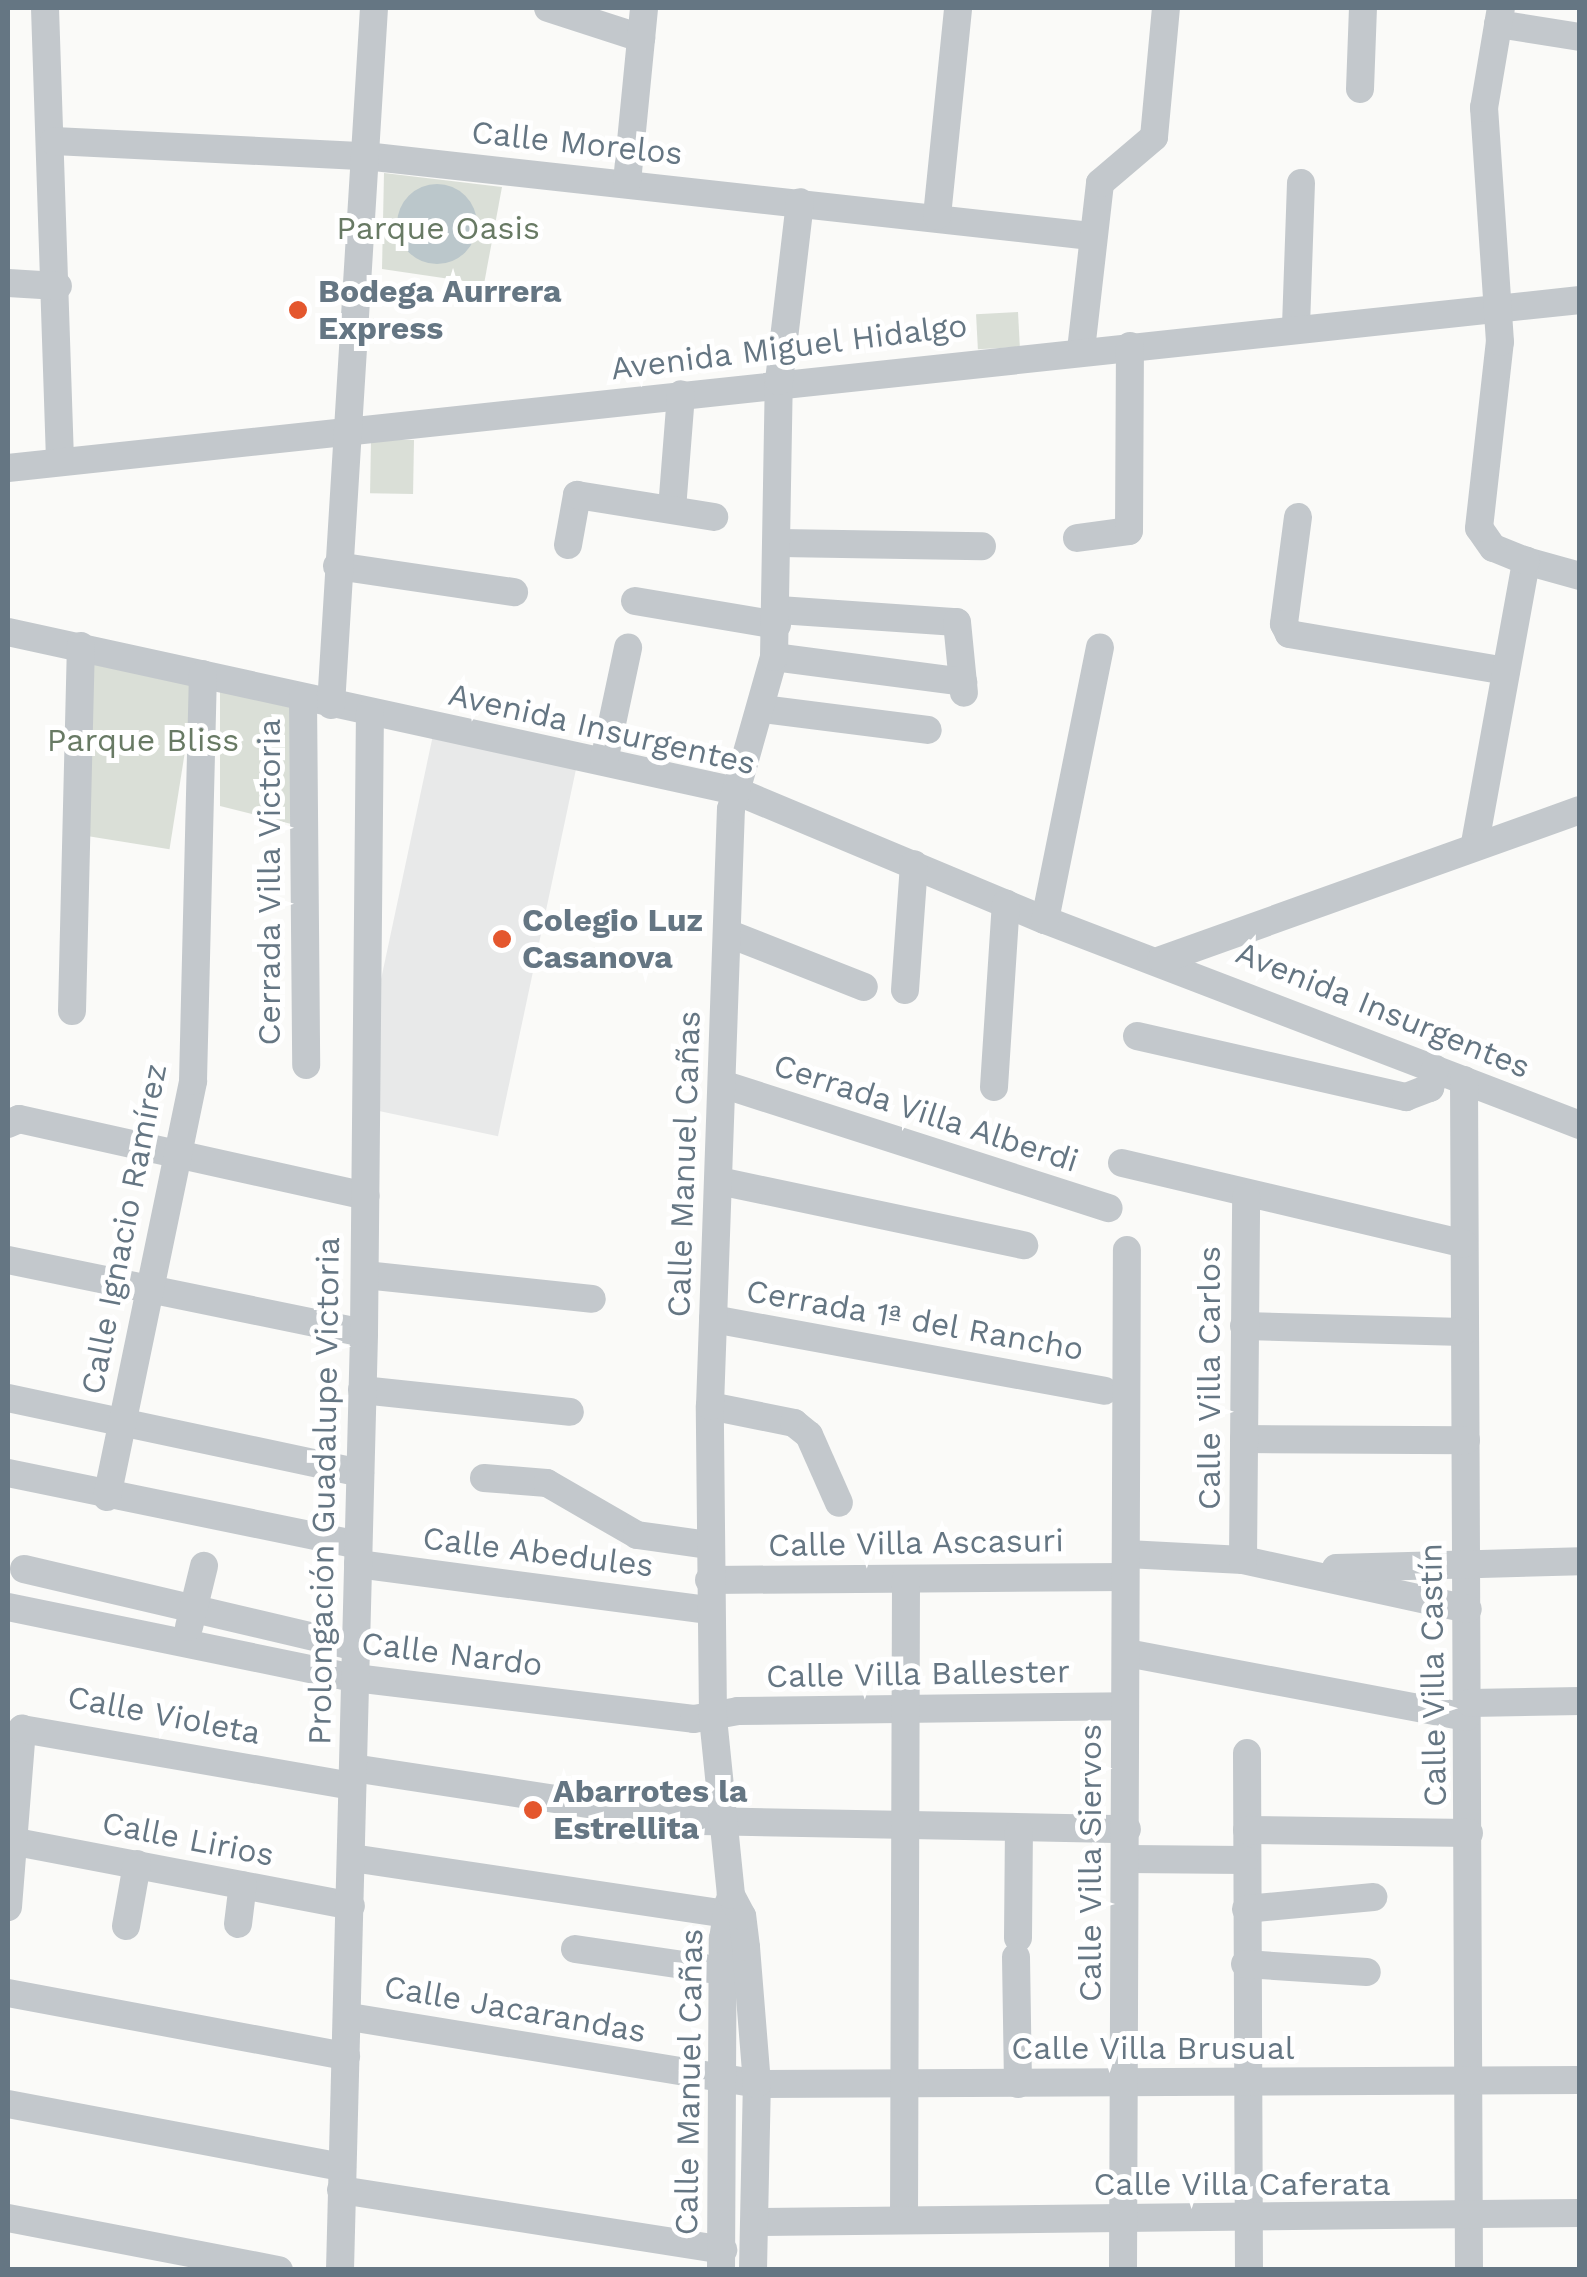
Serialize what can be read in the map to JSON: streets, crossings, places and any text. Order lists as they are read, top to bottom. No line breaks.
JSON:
{"streets":{"street":["Calle Morelos","Avenida Miguel Hidalgo","Avenida Insurgentes","Cerrada Villa Victoria","Cerrada Villa Alberdi","Calle Manuel Cañas","Calle Ignacio Ramírez","Cerrada 1ª del Rancho","Calle Villa Carlos","Prolongación Guadalupe Victoria","Calle Villa Ascasuri","Calle Abedules","Calle Nardo","Calle Villa Ballester","Calle Villa Castín","Calle Violeta","Calle Lirios","Calle Villa Siervos","Calle Jacarandas","Calle Villa Brusual","Calle Villa Caferata"]},"crossings":[["Calle Morelos","Calle Manuel Cañas"],["Avenida Miguel Hidalgo","Calle Manuel Cañas"],["Avenida Insurgentes","Cerrada Villa Victoria"],["Avenida Insurgentes","Calle Manuel Cañas"],["Avenida Insurgentes","Calle Ignacio Ramírez"],["Avenida Insurgentes","Prolongación Guadalupe Victoria"],["Avenida Insurgentes","Calle Villa Castín"],["Cerrada Villa Alberdi","Calle Manuel Cañas"],["Calle Manuel Cañas","Cerrada 1ª del Rancho"],["Calle Manuel Cañas","Calle Villa Ascasuri"],["Calle Manuel Cañas","Calle Abedules"],["Calle Manuel Cañas","Calle Nardo"],["Calle Manuel Cañas","Calle Villa Ballester"],["Calle Manuel Cañas","Calle Violeta"],["Calle Manuel Cañas","Calle Jacarandas"],["Calle Manuel Cañas","Calle Villa Brusual"],["Calle Manuel Cañas","Calle Villa Caferata"],["Calle Ignacio Ramírez","Calle Abedules"],["Calle Villa Carlos","Calle Villa Ascasuri"],["Prolongación Guadalupe Victoria","Calle Abedules"],["Prolongación Guadalupe Victoria","Calle Nardo"],["Prolongación Guadalupe Victoria","Calle Violeta"],["Prolongación Guadalupe Victoria","Calle Lirios"],["Prolongación Guadalupe Victoria","Calle Jacarandas"],["Calle Villa Ascasuri","Calle Villa Castín"],["Calle Villa Ascasuri","Calle Villa Siervos"],["Calle Nardo","Calle Villa Ballester"],["Calle Villa Ballester","Calle Villa Siervos"],["Calle Villa Castín","Calle Villa Brusual"],["Calle Villa Castín","Calle Villa Caferata"],["Calle Violeta","Calle Villa Siervos"],["Calle Villa Siervos","Calle Villa Brusual"],["Calle Villa Siervos","Calle Villa Caferata"],["Calle Jacarandas","Calle Villa Brusual"]],"parks":["Parque Oasis","Parque Bliss"],"places":["Bodega Aurrera Express","Colegio Luz Casanova","Abarrotes la Estrellita"]}
